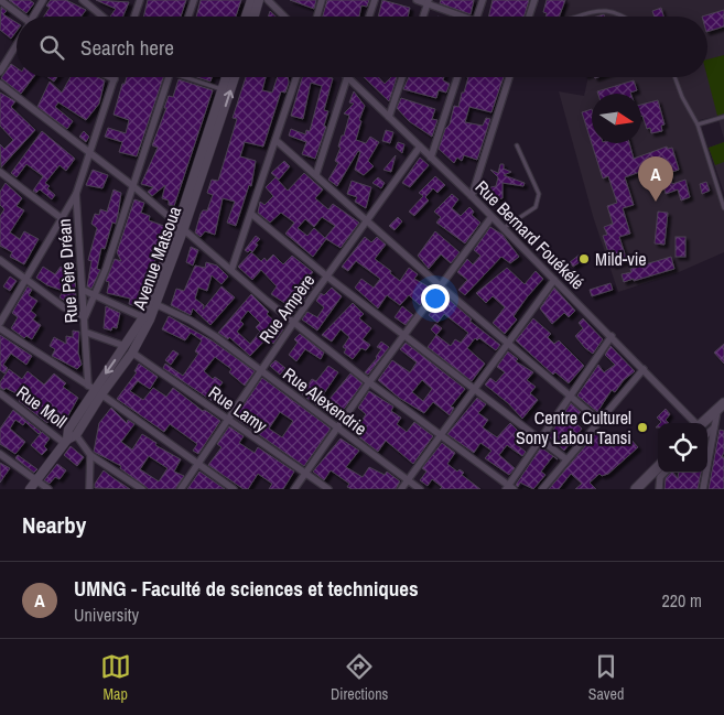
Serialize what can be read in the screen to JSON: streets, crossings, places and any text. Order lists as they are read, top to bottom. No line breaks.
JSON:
{"streets":{"street":["Rue Bernard Fouékélé","Avenue Matsoua","Rue Père Dréan","Rue Ampère","Rue Alexendrie","Rue Moll","Rue Lamy"]},"crossings":[["Rue Bernard Fouékélé","Rue Ampère"],["Avenue Matsoua","Rue Père Dréan"],["Avenue Matsoua","Rue Alexendrie"],["Avenue Matsoua","Rue Moll"],["Avenue Matsoua","Rue Lamy"],["Rue Père Dréan","Rue Lamy"],["Rue Ampère","Rue Alexendrie"],["Rue Ampère","Rue Lamy"]],"places":["Mild-vie","Centre Culturel Sony Labou Tansi"],"north":"right","page":{"search":"Search here","pins":"A","heading":"Nearby","list":[{"mark":"A","name":"UMNG - Faculté de sciences et techniques","note":"University","value":"220 m"}],"nav":["Map","Directions","Saved"]}}
